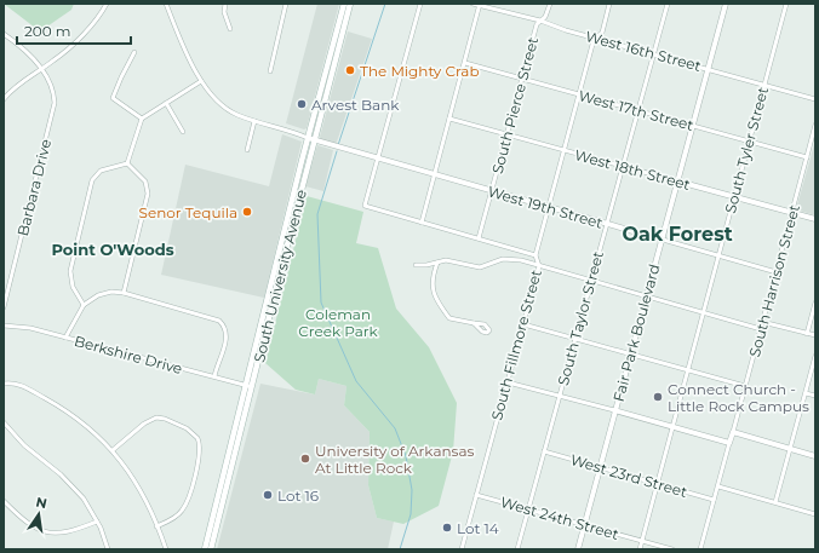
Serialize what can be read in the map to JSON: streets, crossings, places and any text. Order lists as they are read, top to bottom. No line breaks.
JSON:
{"streets":{"main road":["South University Avenue"],"street":["West 16th Street","South Pierce Street","West 17th Street","South Tyler Street","West 18th Street","Barbara Drive","West 19th Street","South Harrison Street","South Taylor Street","Fair Park Boulevard","South Fillmore Street","Berkshire Drive","West 23rd Street","West 24th Street"]},"crossings":[["West 16th Street","South Pierce Street"],["West 16th Street","South Tyler Street"],["West 16th Street","South Taylor Street"],["West 16th Street","Fair Park Boulevard"],["West 16th Street","South Fillmore Street"],["South Pierce Street","West 17th Street"],["South Pierce Street","West 18th Street"],["South Pierce Street","West 19th Street"],["West 17th Street","South Tyler Street"],["West 17th Street","South Harrison Street"],["West 17th Street","South Taylor Street"],["West 17th Street","Fair Park Boulevard"],["West 17th Street","South Fillmore Street"],["South Tyler Street","West 18th Street"],["South Tyler Street","West 19th Street"],["South Tyler Street","West 23rd Street"],["South Tyler Street","West 24th Street"],["West 18th Street","South Harrison Street"],["West 18th Street","South Taylor Street"],["West 18th Street","Fair Park Boulevard"],["West 18th Street","South Fillmore Street"],["West 19th Street","South University Avenue"],["West 19th Street","South Harrison Street"],["West 19th Street","South Taylor Street"],["West 19th Street","Fair Park Boulevard"],["West 19th Street","South Fillmore Street"],["South University Avenue","Berkshire Drive"],["South Harrison Street","West 23rd Street"],["South Taylor Street","West 23rd Street"],["South Taylor Street","West 24th Street"],["Fair Park Boulevard","West 23rd Street"],["Fair Park Boulevard","West 24th Street"],["South Fillmore Street","West 24th Street"]],"districts":["Oak Forest","Point O'Woods"],"parks":["Coleman Creek Park"],"places":["The Mighty Crab","Arvest Bank","Senor Tequila","Connect Church - Little Rock Campus","University of Arkansas At Little Rock","Lot 16","Lot 14"],"scale_bar":"200 m","north":"top"}
